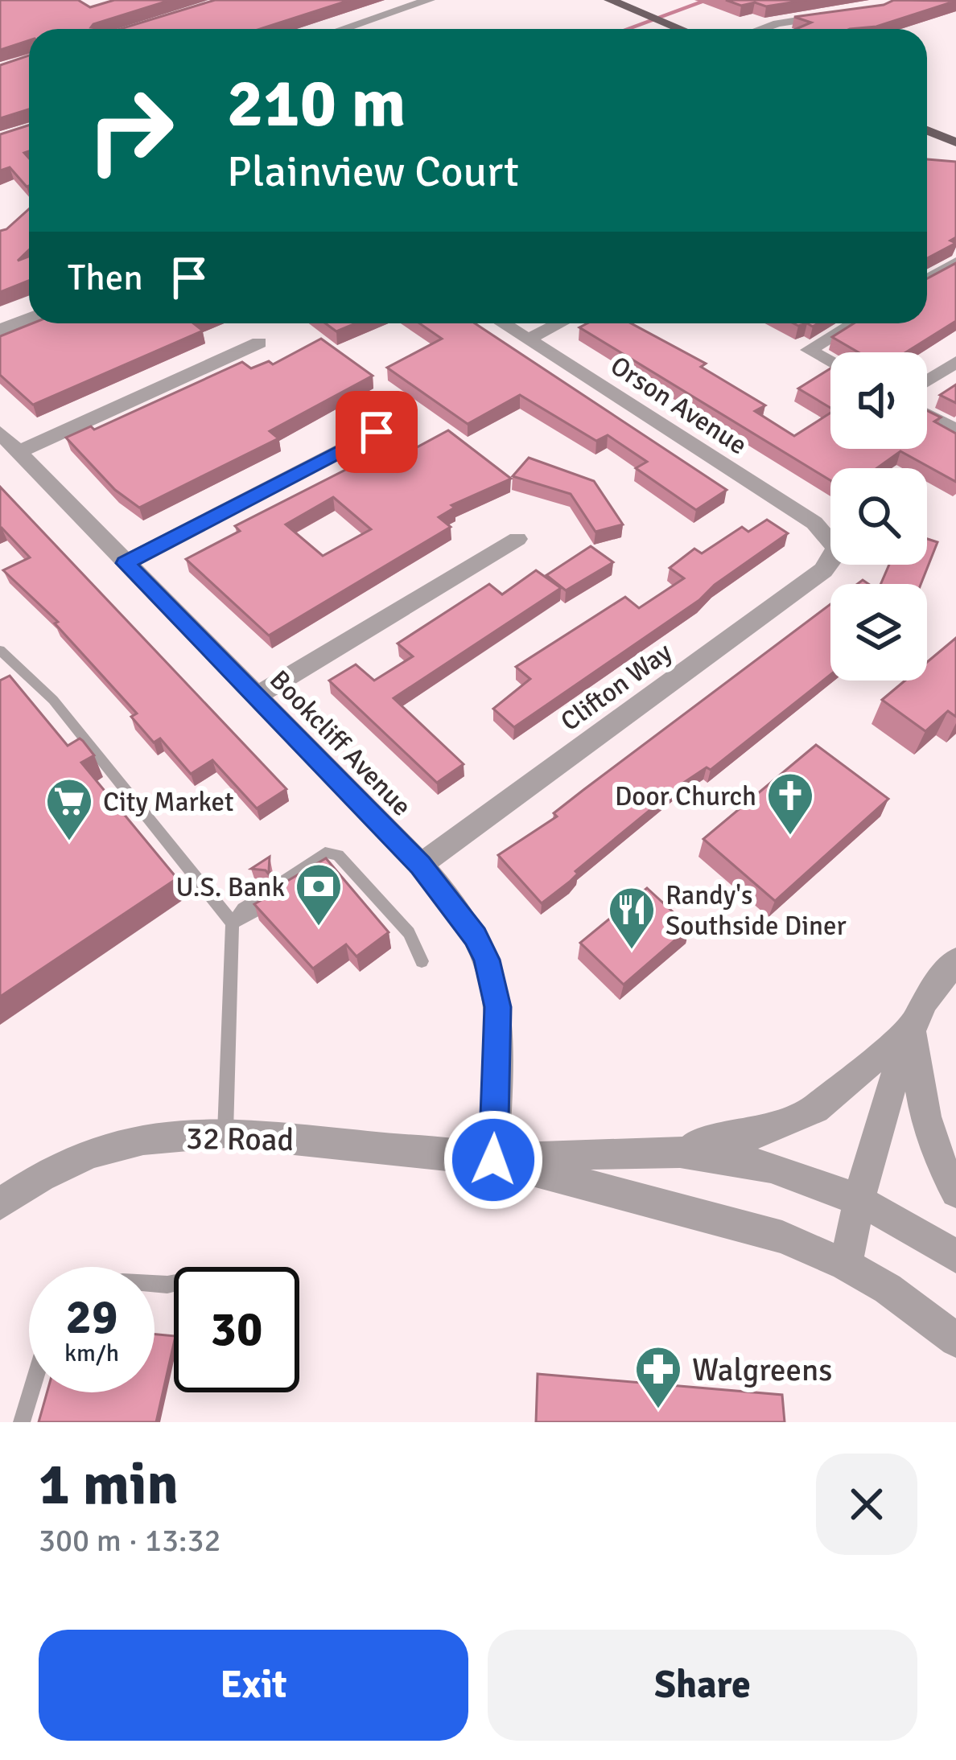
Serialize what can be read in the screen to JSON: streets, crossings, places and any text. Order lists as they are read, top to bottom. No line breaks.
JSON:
{"streets":{"street":["Orson Avenue","Clifton Way","Bookcliff Avenue","32 Road"]},"crossings":[["Clifton Way","Bookcliff Avenue"],["Bookcliff Avenue","32 Road"]],"places":{"church":["Door Church"],"supermarket":["City Market"],"bank":["U.S. Bank"],"restaurant":["Randy's Southside Diner"],"pharmacy":["Walgreens"]},"page":{"turn":["210 m","Plainview Court"],"then":"Then","speed":"29 km/h","limit":"30","heading":["1 min","300 m · 13:32"],"buttons":["Exit","Share"]}}
